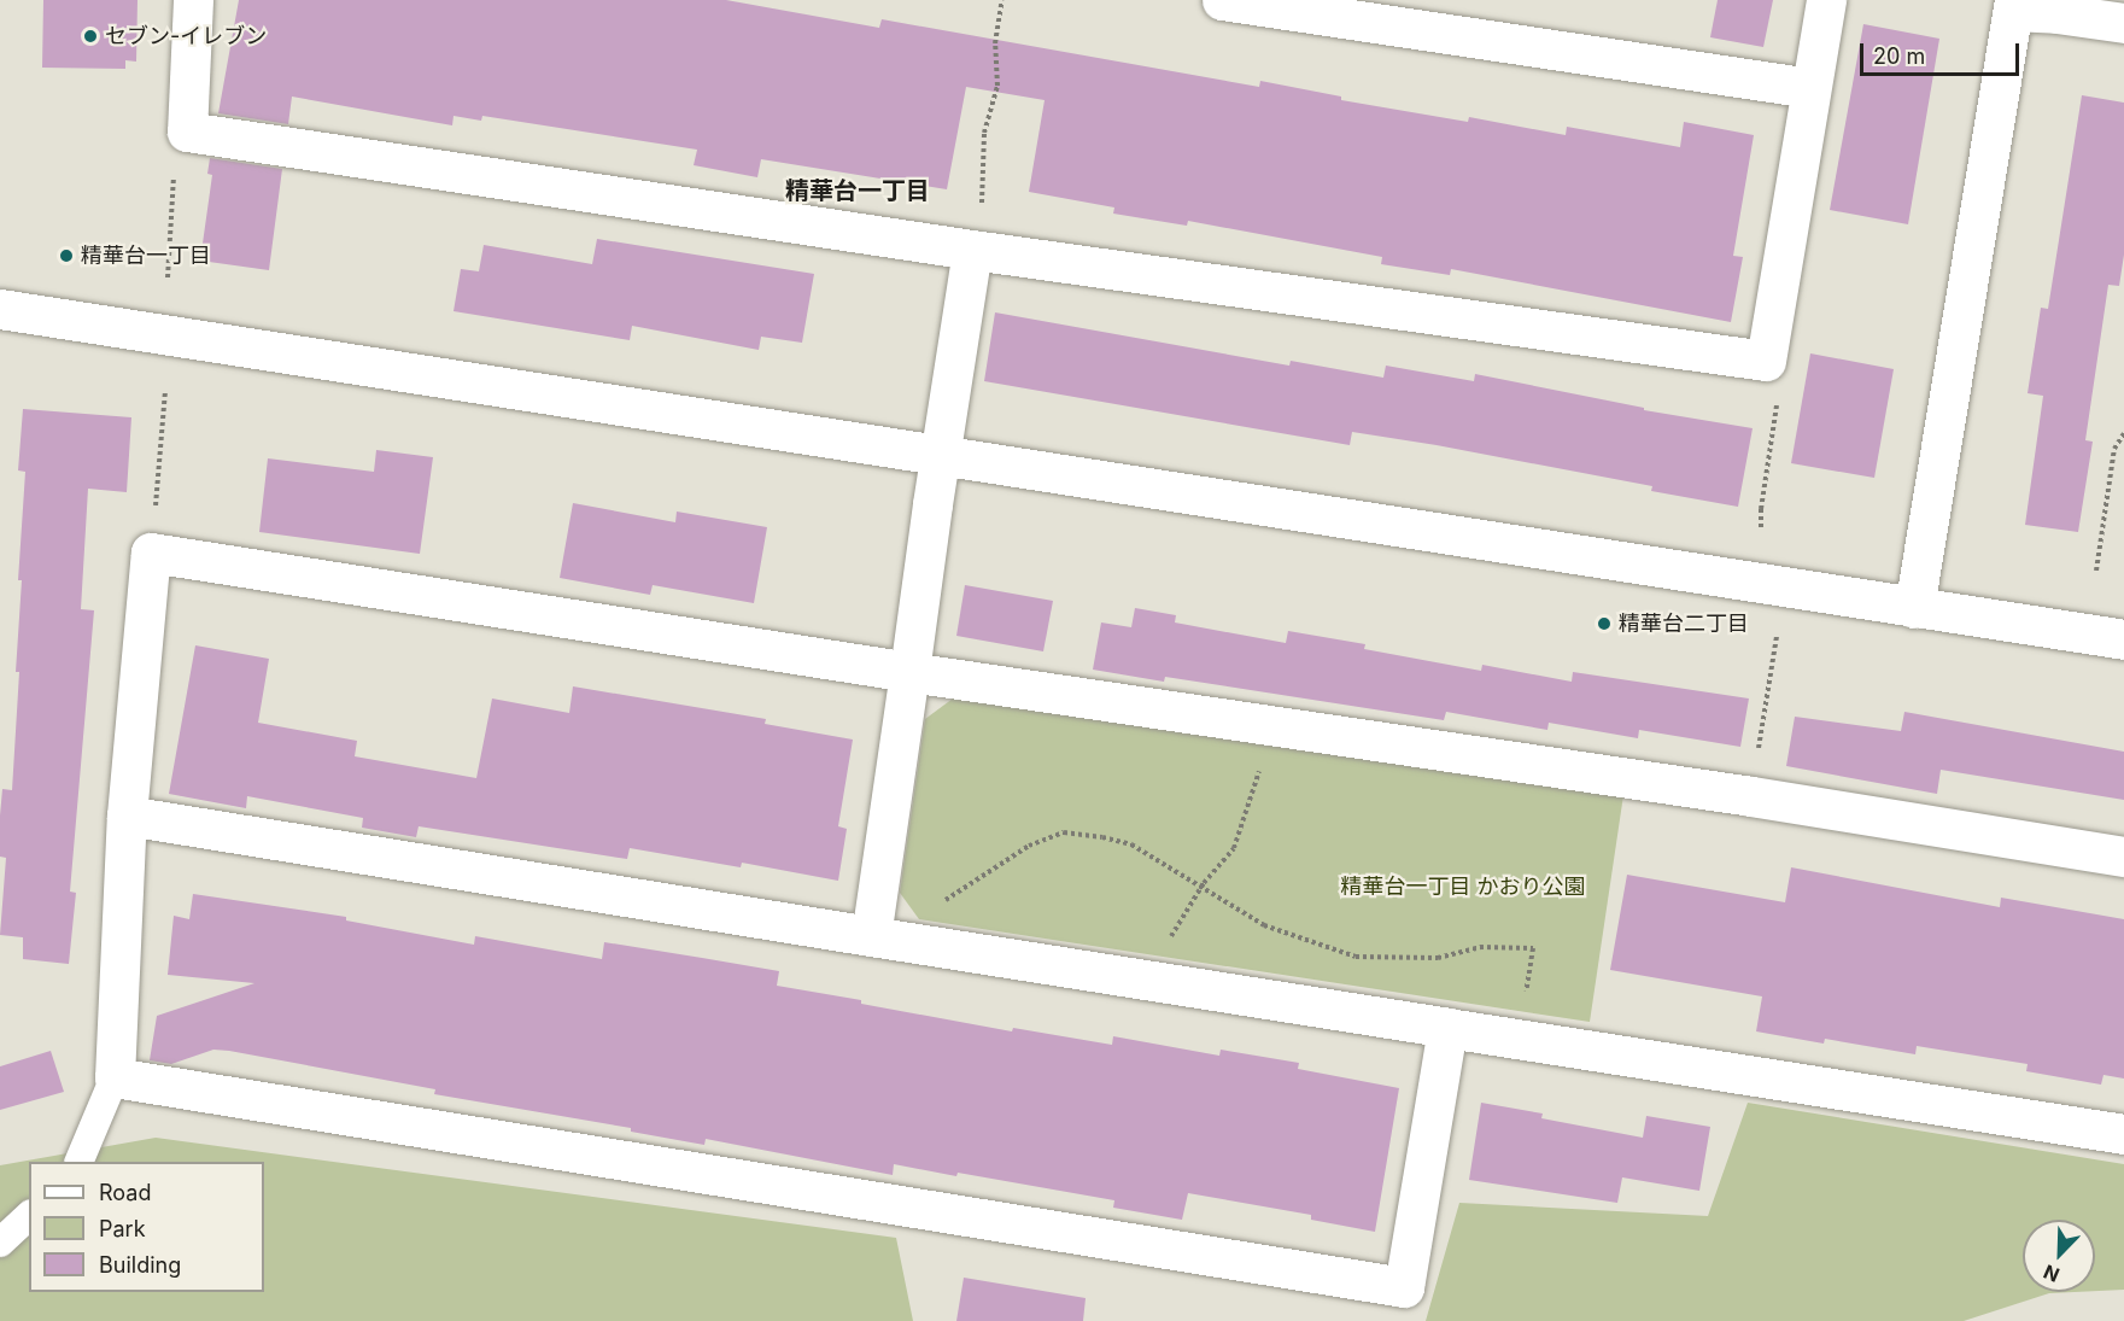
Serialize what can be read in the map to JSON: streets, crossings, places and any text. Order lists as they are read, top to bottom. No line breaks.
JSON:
{"districts":["精華台一丁目"],"parks":["精華台一丁目 かおり公園"],"places":["セブン-イレブン","精華台一丁目","精華台二丁目"],"legend":["Road","Park","Building"],"scale_bar":"20 m","north":"bottom left"}
